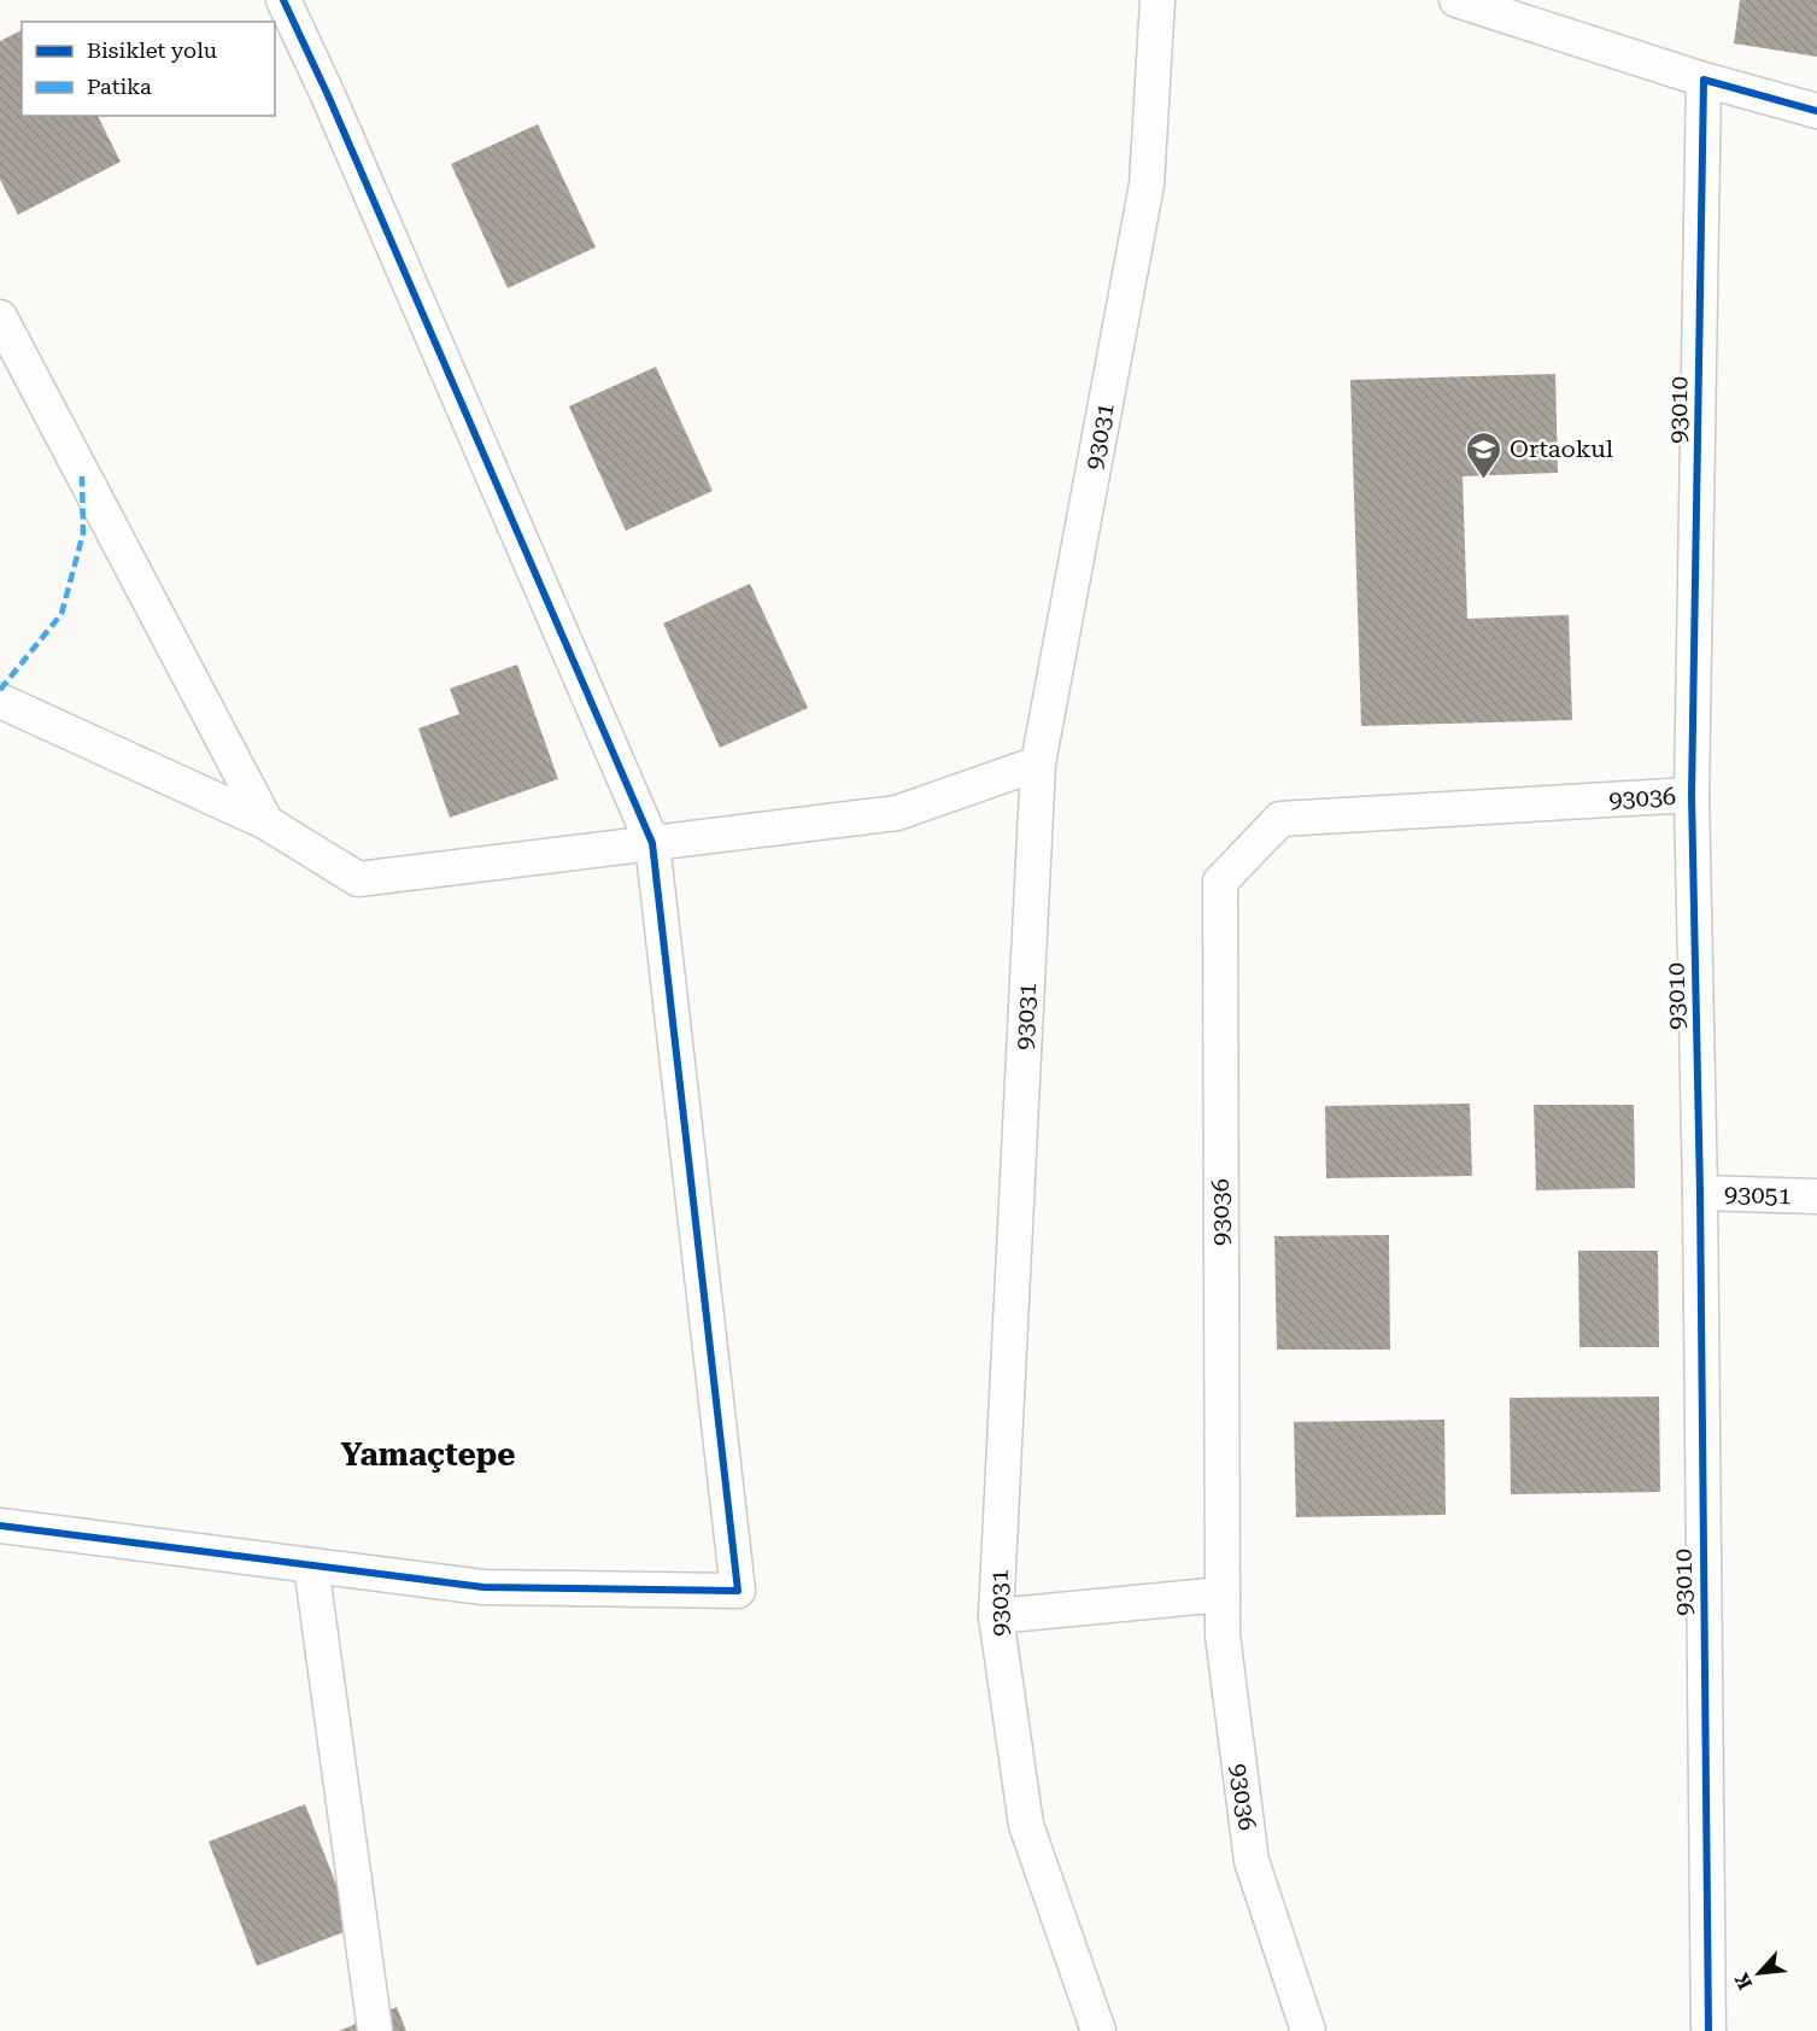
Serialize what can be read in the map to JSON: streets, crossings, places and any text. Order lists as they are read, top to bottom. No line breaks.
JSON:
{"streets":{"street":["93010","93031","93036","93051"]},"crossings":[["93010","93036"],["93010","93051"]],"districts":["Yamaçtepe"],"places":{"school or university":["Ortaokul"]},"legend":["Bisiklet yolu","Patika"],"north":"bottom left"}
